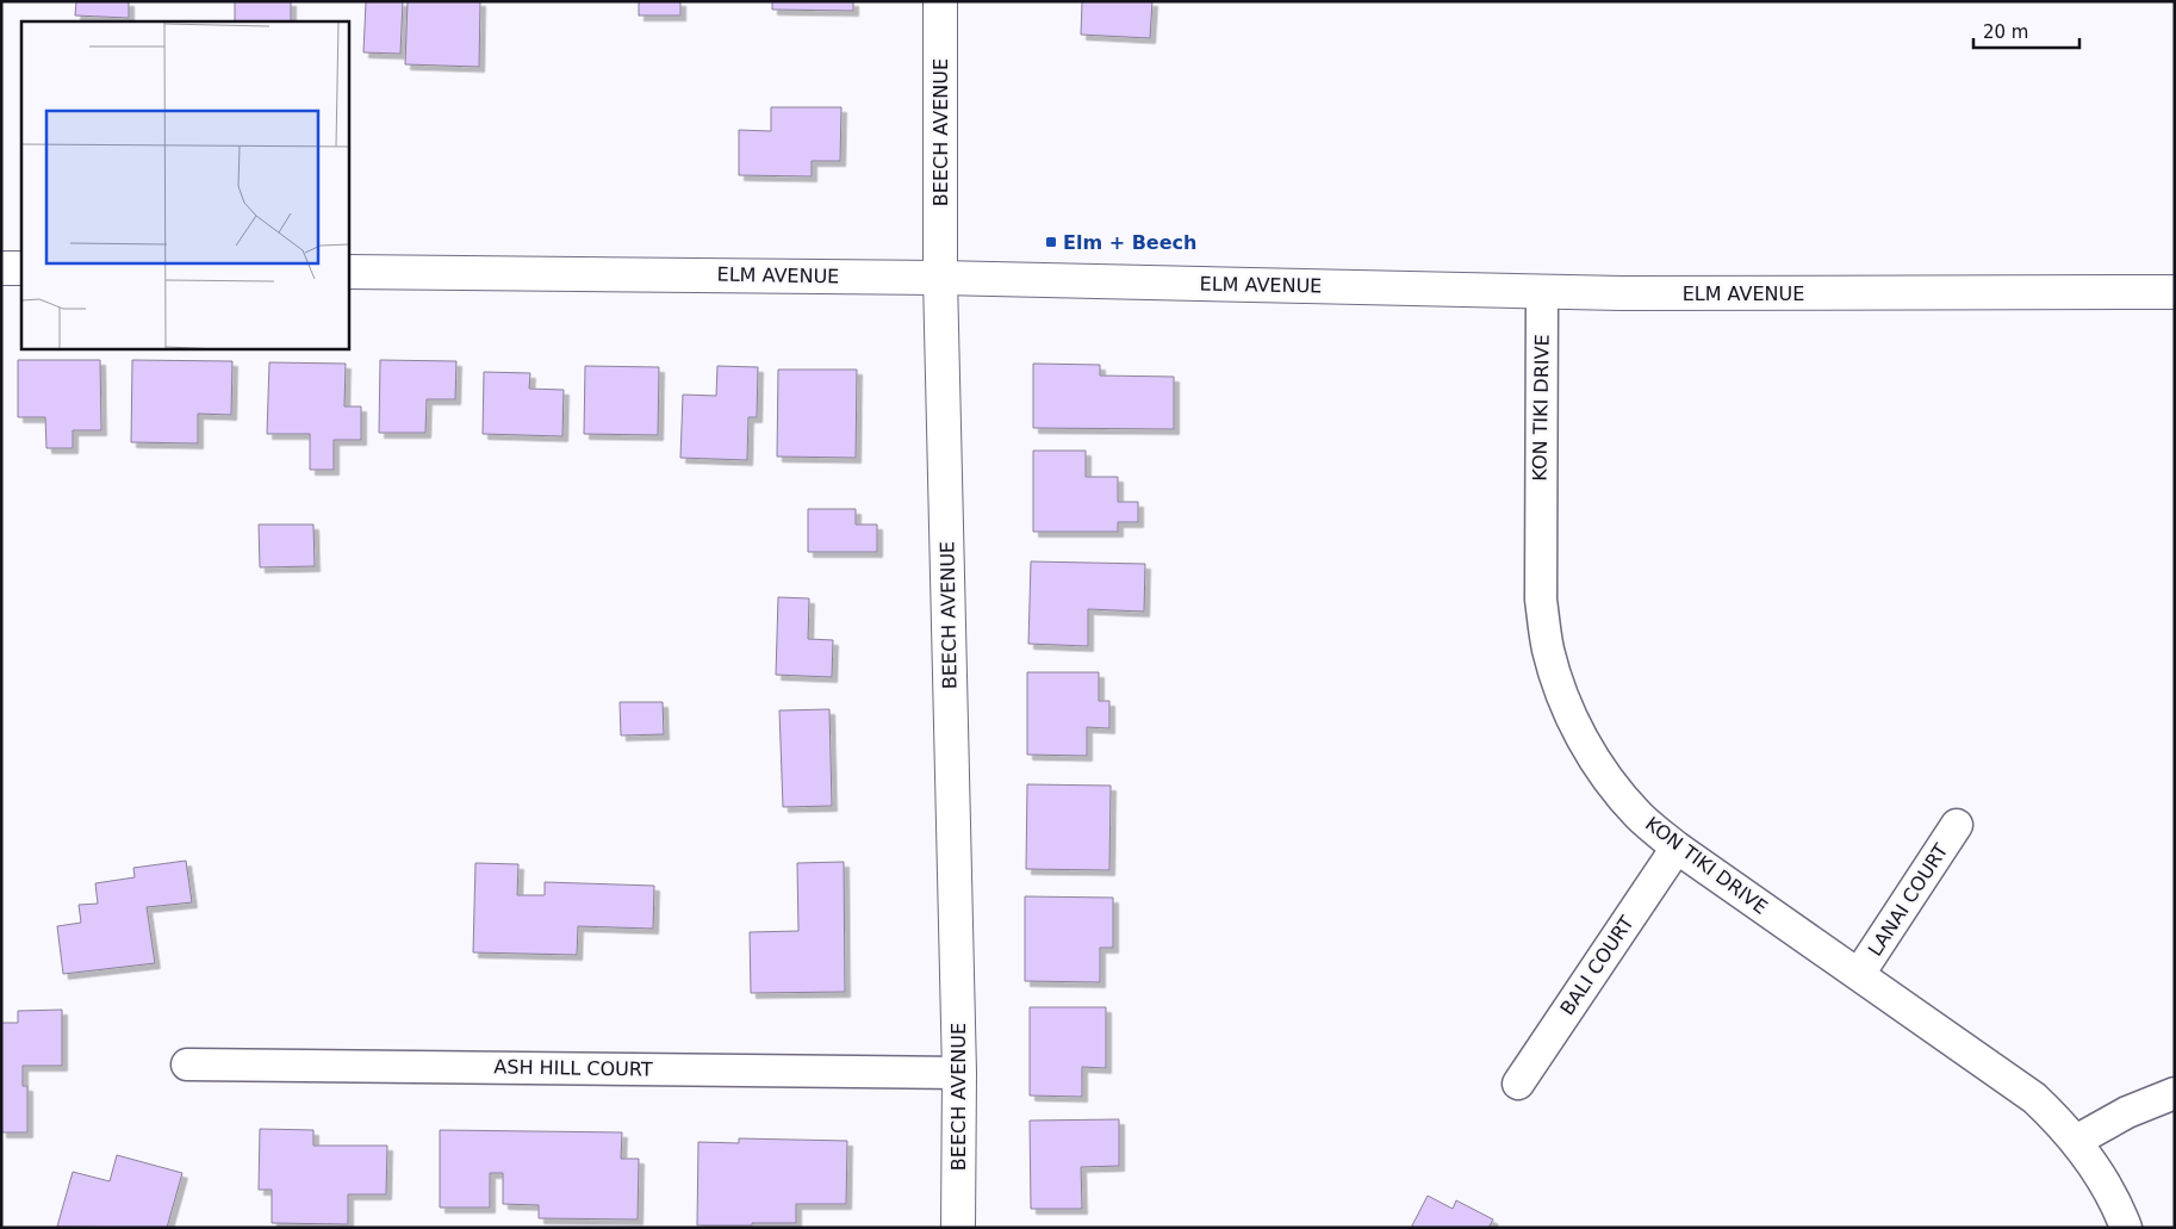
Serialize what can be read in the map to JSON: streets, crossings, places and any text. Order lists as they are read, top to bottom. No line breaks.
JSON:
{"streets":{"street":["BEECH AVENUE","ELM AVENUE","KON TIKI DRIVE","LANAI COURT","BALI COURT","ASH HILL COURT"]},"crossings":[["BEECH AVENUE","ELM AVENUE"],["BEECH AVENUE","ASH HILL COURT"],["ELM AVENUE","KON TIKI DRIVE"],["KON TIKI DRIVE","LANAI COURT"],["KON TIKI DRIVE","BALI COURT"]],"places":{"transit":["Elm + Beech"]},"scale_bar":"20 m"}
